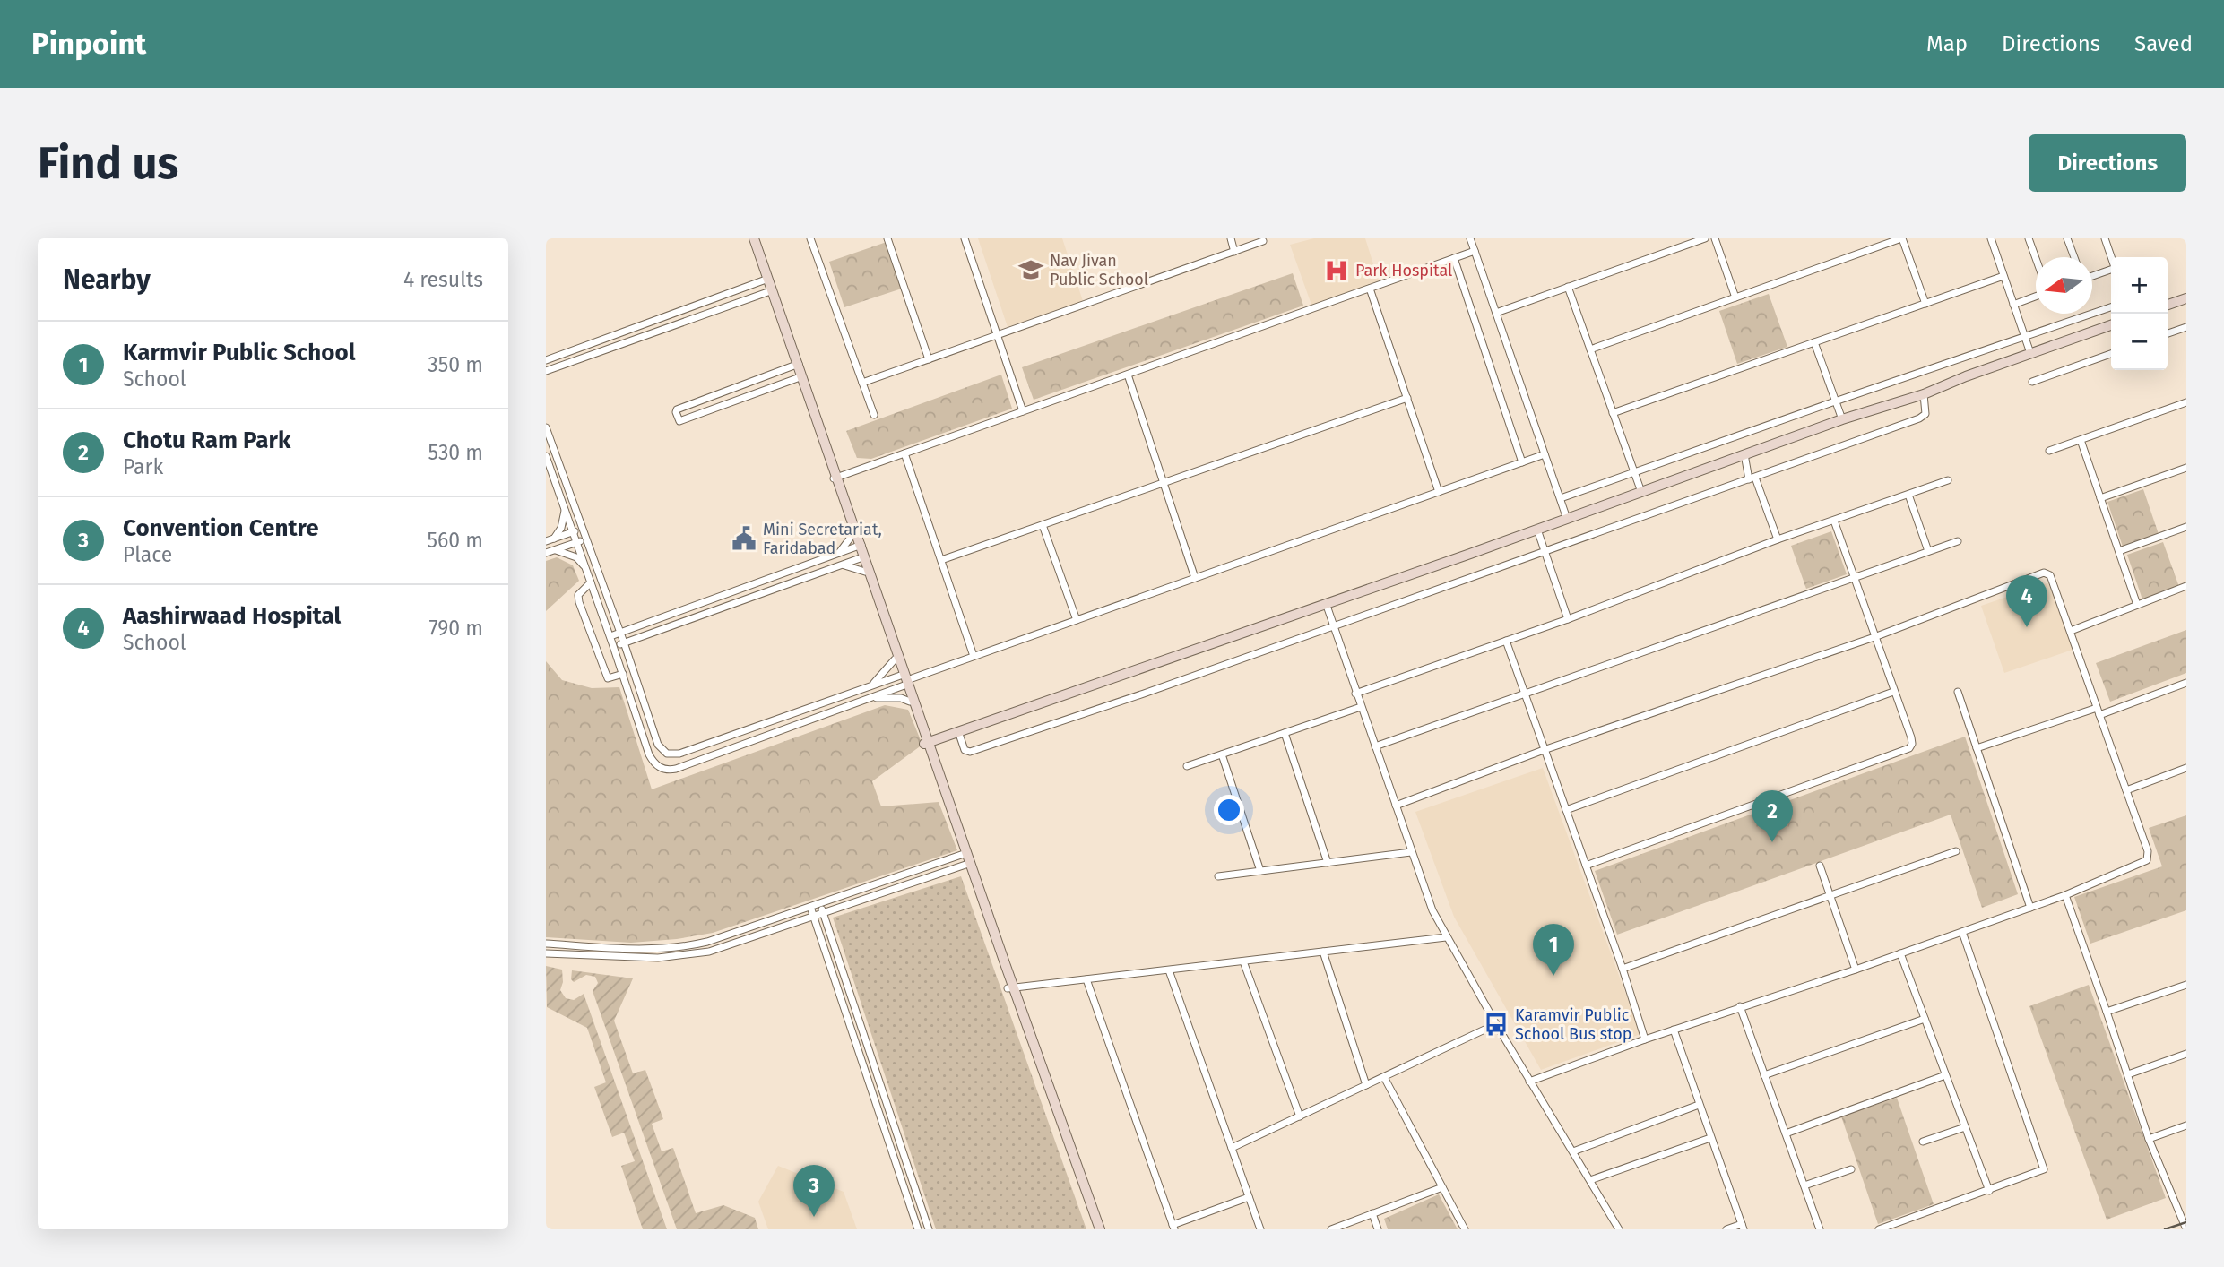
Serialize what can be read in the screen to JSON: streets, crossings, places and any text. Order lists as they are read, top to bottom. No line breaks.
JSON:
{"places":{"school or university":["Nav Jivan Public School"],"hospital":["Park Hospital"],"public building":["Mini Secretariat, Faridabad"],"bus stop":["Karamvir Public School Bus stop"]},"north":"left","page":{"header":"Pinpoint","nav":["Map","Directions","Saved"],"buttons":"Directions","title":"Find us","heading":["Nearby","4 results"],"map_buttons":["+","−"],"list":[{"mark":"1","name":"Karmvir Public School","note":"School","value":"350 m"},{"mark":"2","name":"Chotu Ram Park","note":"Park","value":"530 m"},{"mark":"3","name":"Convention Centre","note":"Place","value":"560 m"},{"mark":"4","name":"Aashirwaad Hospital","note":"School","value":"790 m"}],"pins":["4","2","1","3"]}}
